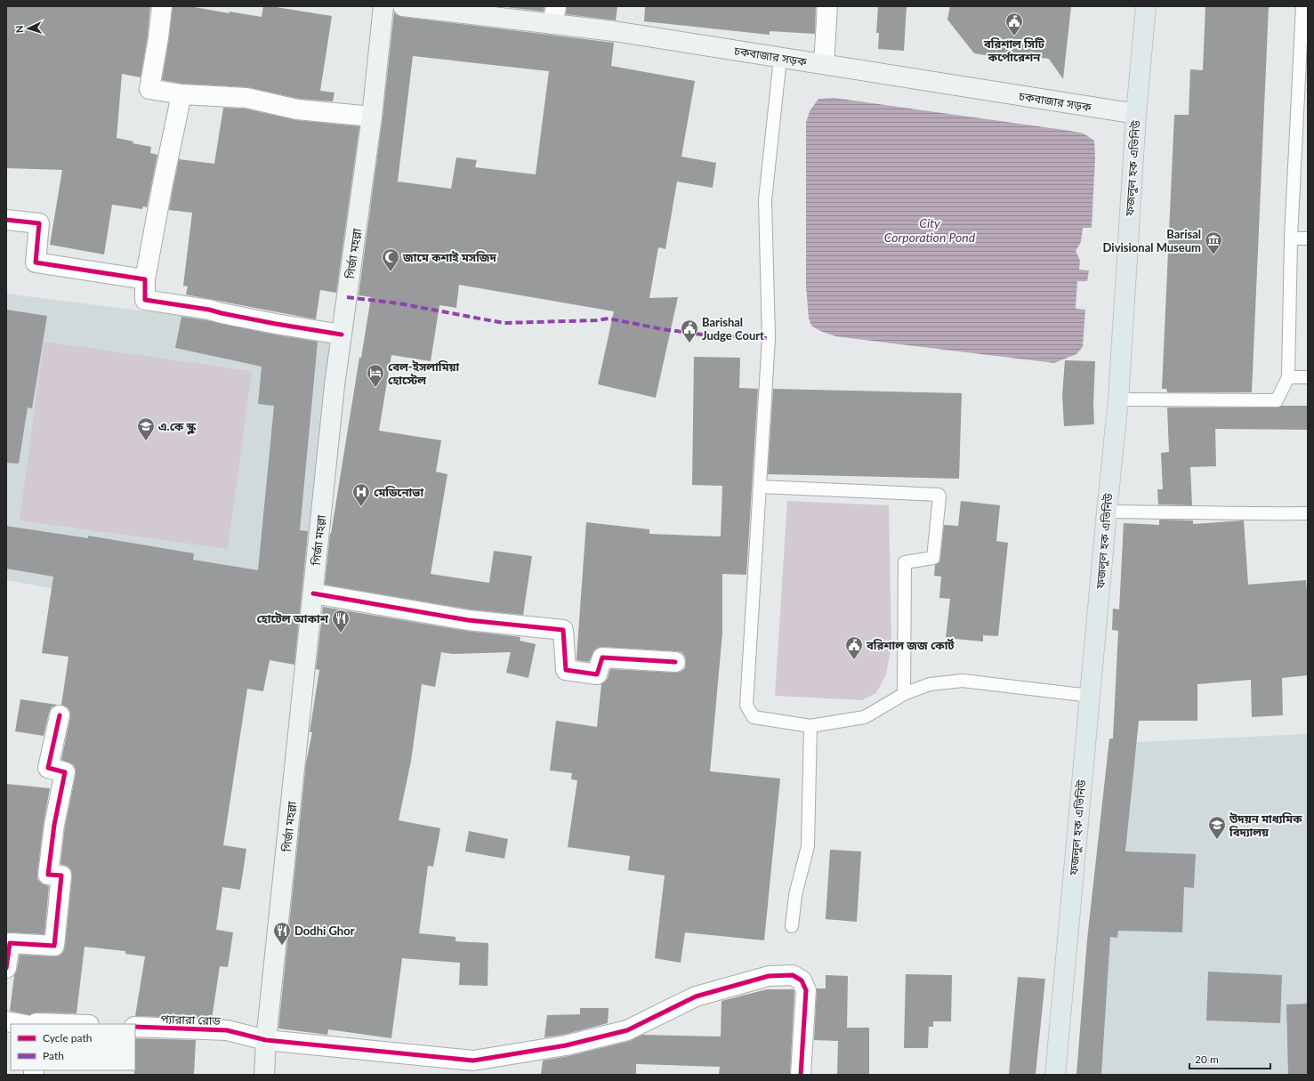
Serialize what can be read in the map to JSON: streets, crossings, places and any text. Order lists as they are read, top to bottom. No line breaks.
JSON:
{"streets":{"main road":["চকবাজার সড়ক","ফজলুল হক এভিনিউ","গির্জা মহল্লা"],"street":["প্যারারা রোড"]},"crossings":[["চকবাজার সড়ক","ফজলুল হক এভিনিউ"],["গির্জা মহল্লা","প্যারারা রোড"]],"water":["City Corporation Pond"],"places":{"public building":["বরিশাল সিটি কর্পোরেশন","Barishal Judge Court","বরিশাল জজ কোর্ট"],"museum":["Barisal Divisional Museum"],"mosque":["জামে কশাই মসজিদ"],"hotel":["বেল-ইসলামিয়া হোস্টেল"],"school or university":["এ.কে স্কুল","উদয়ন মাধ্যমিক বিদ্যালয়"],"hospital":["মেডিনোভা"],"restaurant":["হোটেল আকাশ","Dodhi Ghor"]},"legend":["Cycle path","Path"],"scale_bar":"20 m","north":"left"}
